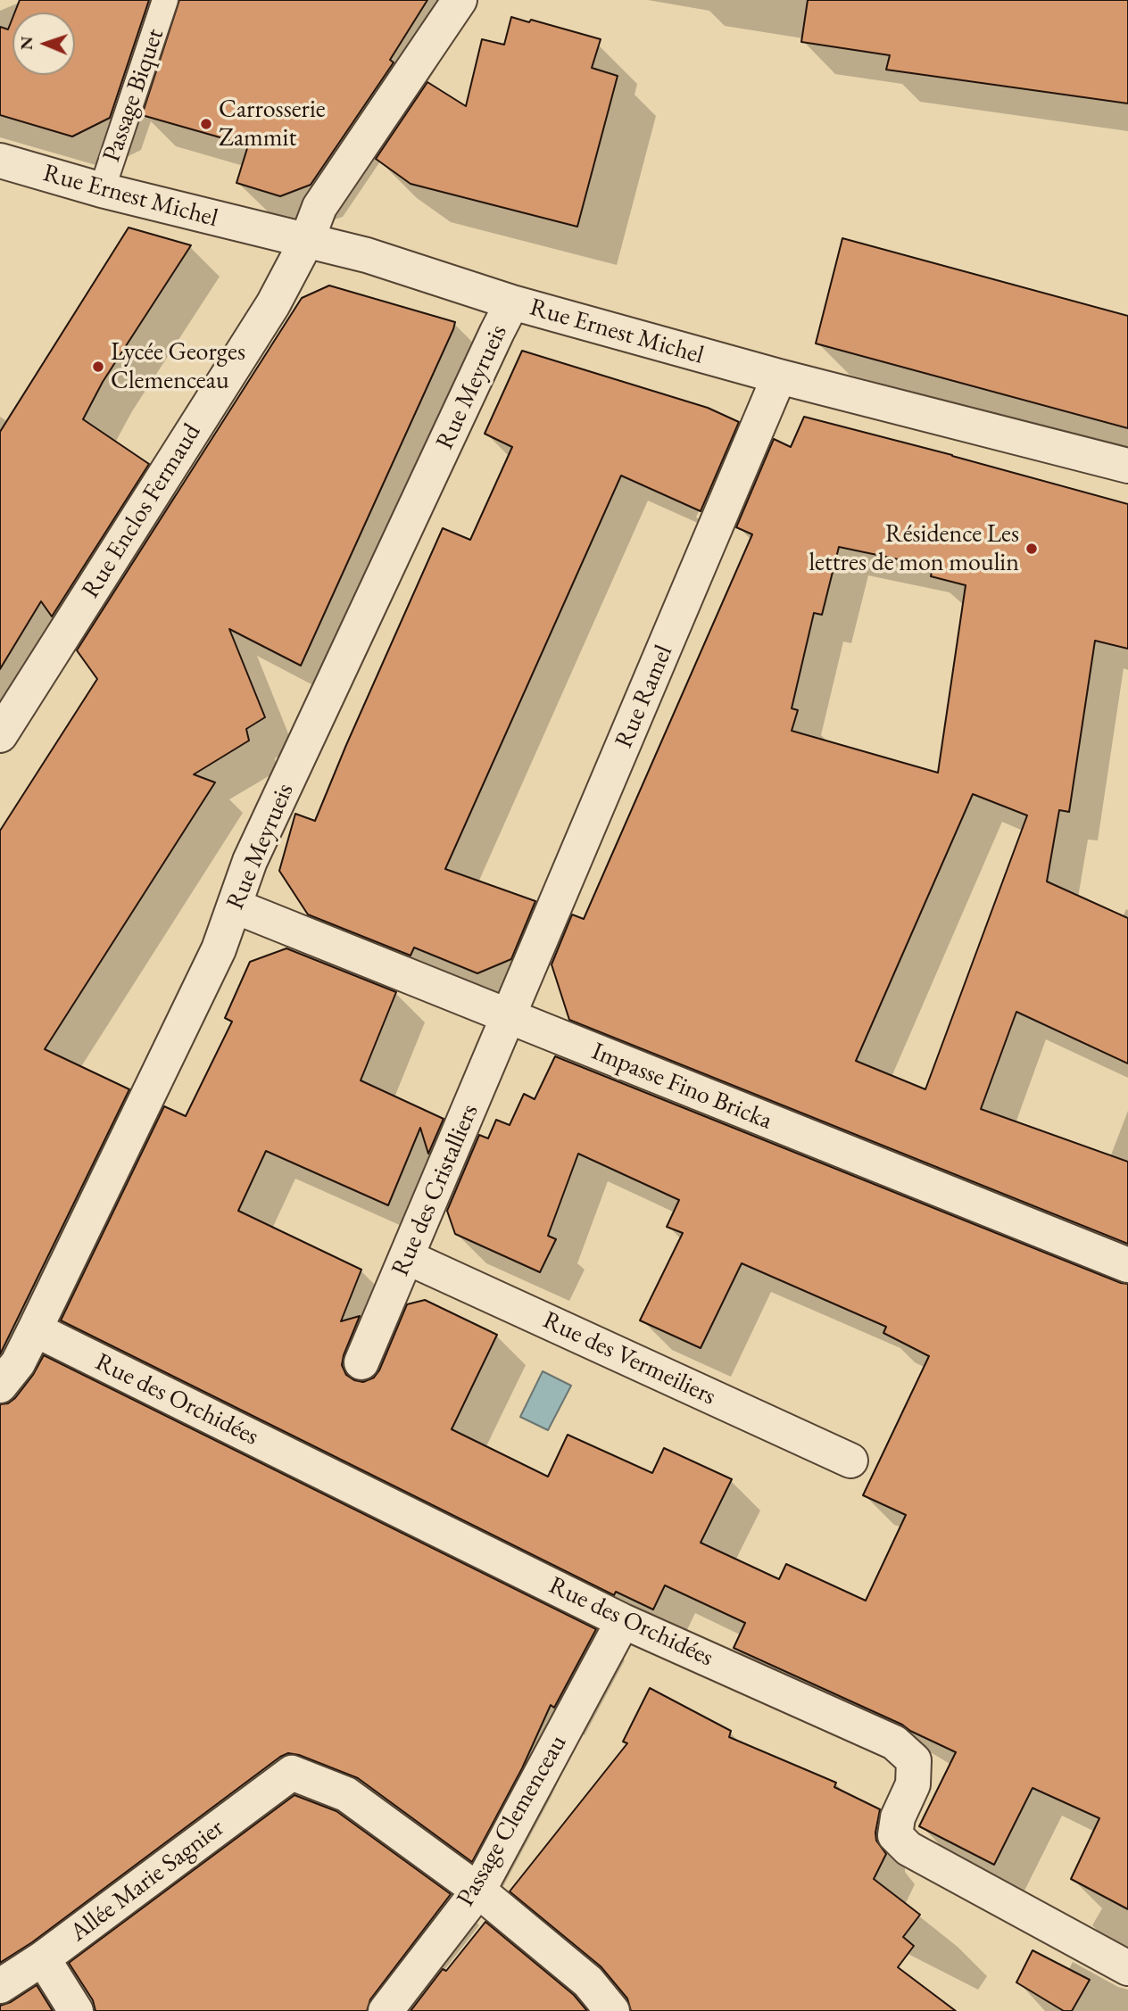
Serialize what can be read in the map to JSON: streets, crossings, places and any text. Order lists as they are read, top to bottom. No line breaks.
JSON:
{"streets":{"street":["Rue Ernest Michel","Rue Meyrueis","Rue Enclos Fermaud","Rue Ramel","Impasse Fino Bricka","Rue des Cristalliers","Rue des Vermeiliers","Rue des Orchidées","Passage Clemenceau","Allée Marie Sagnier"],"lane":["Passage Biquet"]},"crossings":[["Passage Biquet","Rue Ernest Michel"],["Rue Ernest Michel","Rue Meyrueis"],["Rue Ernest Michel","Rue Enclos Fermaud"],["Rue Ernest Michel","Rue Ramel"],["Rue Meyrueis","Impasse Fino Bricka"],["Rue Meyrueis","Rue des Orchidées"],["Rue Ramel","Impasse Fino Bricka"],["Rue Ramel","Rue des Cristalliers"],["Impasse Fino Bricka","Rue des Cristalliers"],["Rue des Cristalliers","Rue des Vermeiliers"],["Rue des Orchidées","Passage Clemenceau"],["Passage Clemenceau","Allée Marie Sagnier"]],"places":["Carrosserie Zammit","Lycée Georges Clemenceau","Résidence Les lettres de mon moulin"],"north":"left"}
